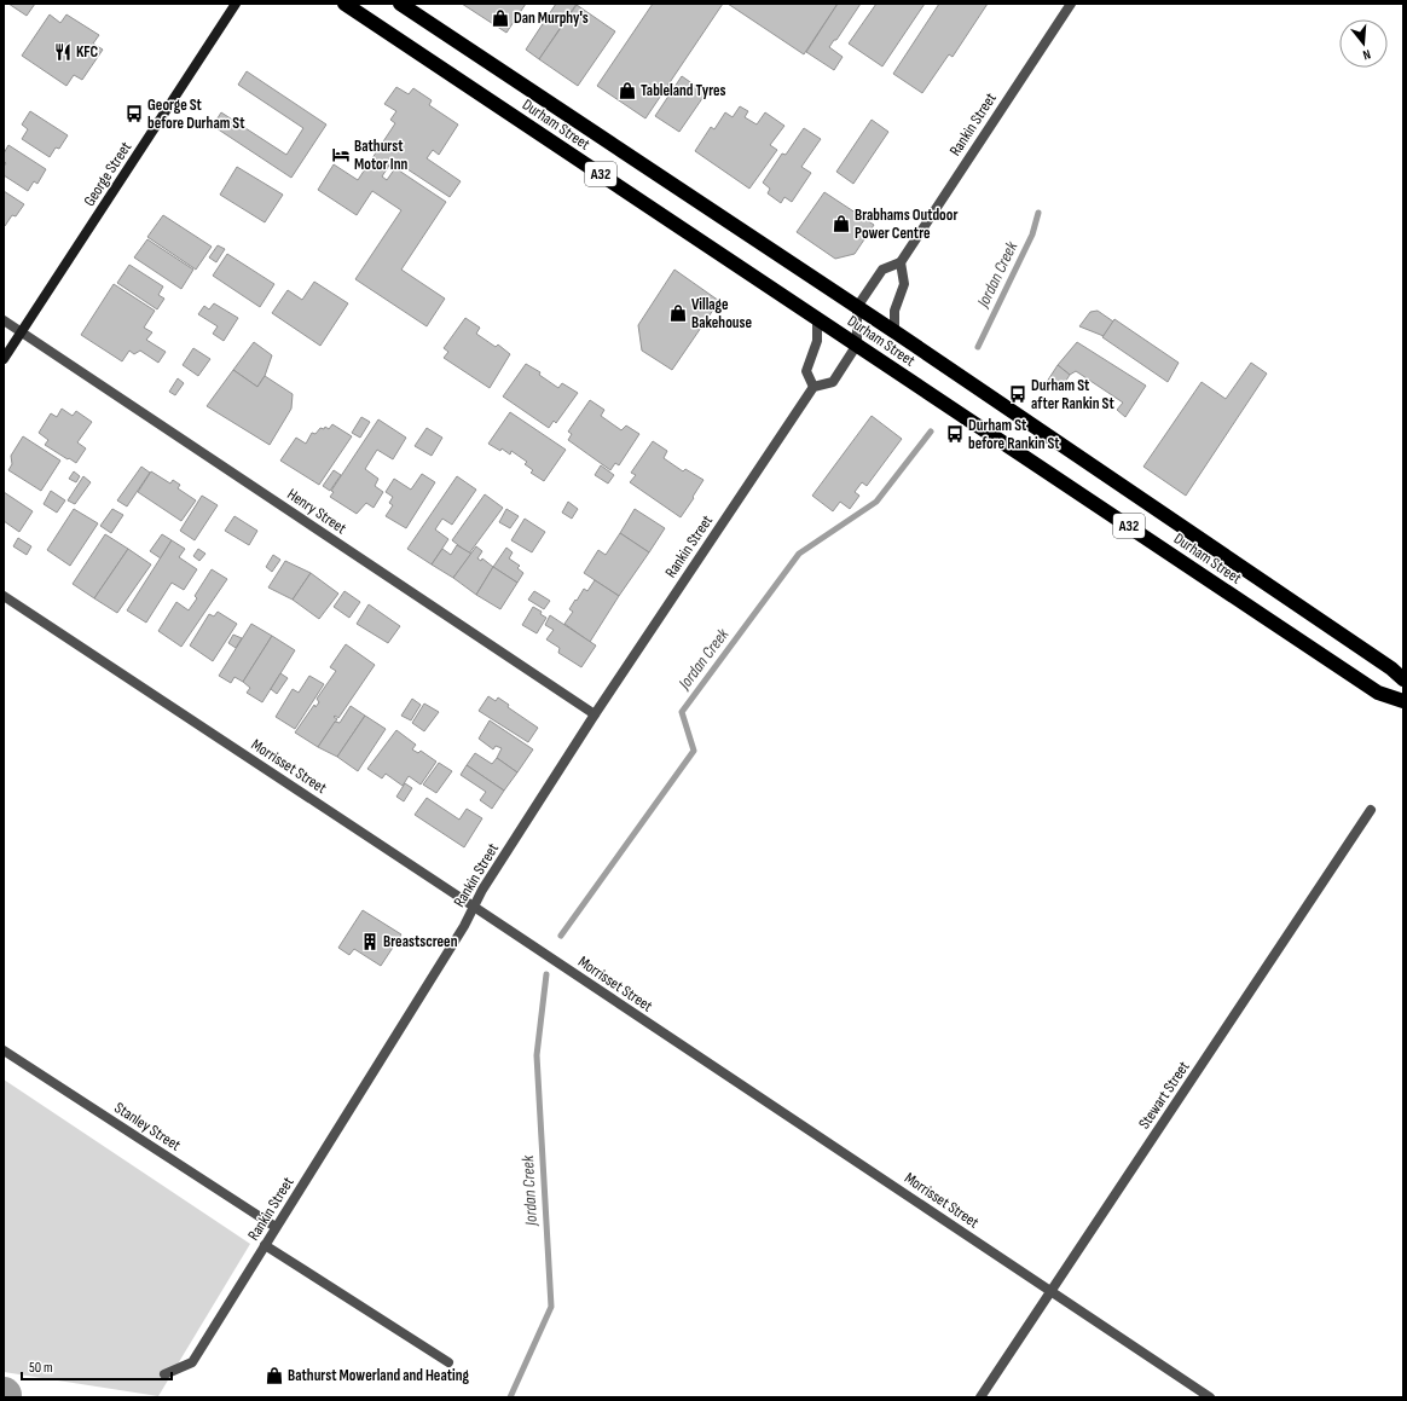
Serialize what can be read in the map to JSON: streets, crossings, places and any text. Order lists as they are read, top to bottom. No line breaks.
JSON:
{"streets":{"highway":["Durham Street","A32"],"main road":["George Street"],"street":["Rankin Street","Henry Street","Morrisset Street","Stewart Street","Stanley Street"]},"crossings":[["Durham Street","Rankin Street"],["Rankin Street","Henry Street"],["Rankin Street","Morrisset Street"],["Rankin Street","Stanley Street"],["George Street","Henry Street"],["Morrisset Street","Stewart Street"]],"water":["Jordan Creek"],"places":{"shop":["Dan Murphy's","Tableland Tyres","Brabhams Outdoor Power Centre","Village Bakehouse","Bathurst Mowerland and Heating"],"restaurant":["KFC"],"bus stop":["George St before Durham St","Durham St after Rankin St","Durham St before Rankin St"],"hotel":["Bathurst Motor Inn"],"building":["Breastscreen"]},"scale_bar":"50 m","north":"bottom"}
